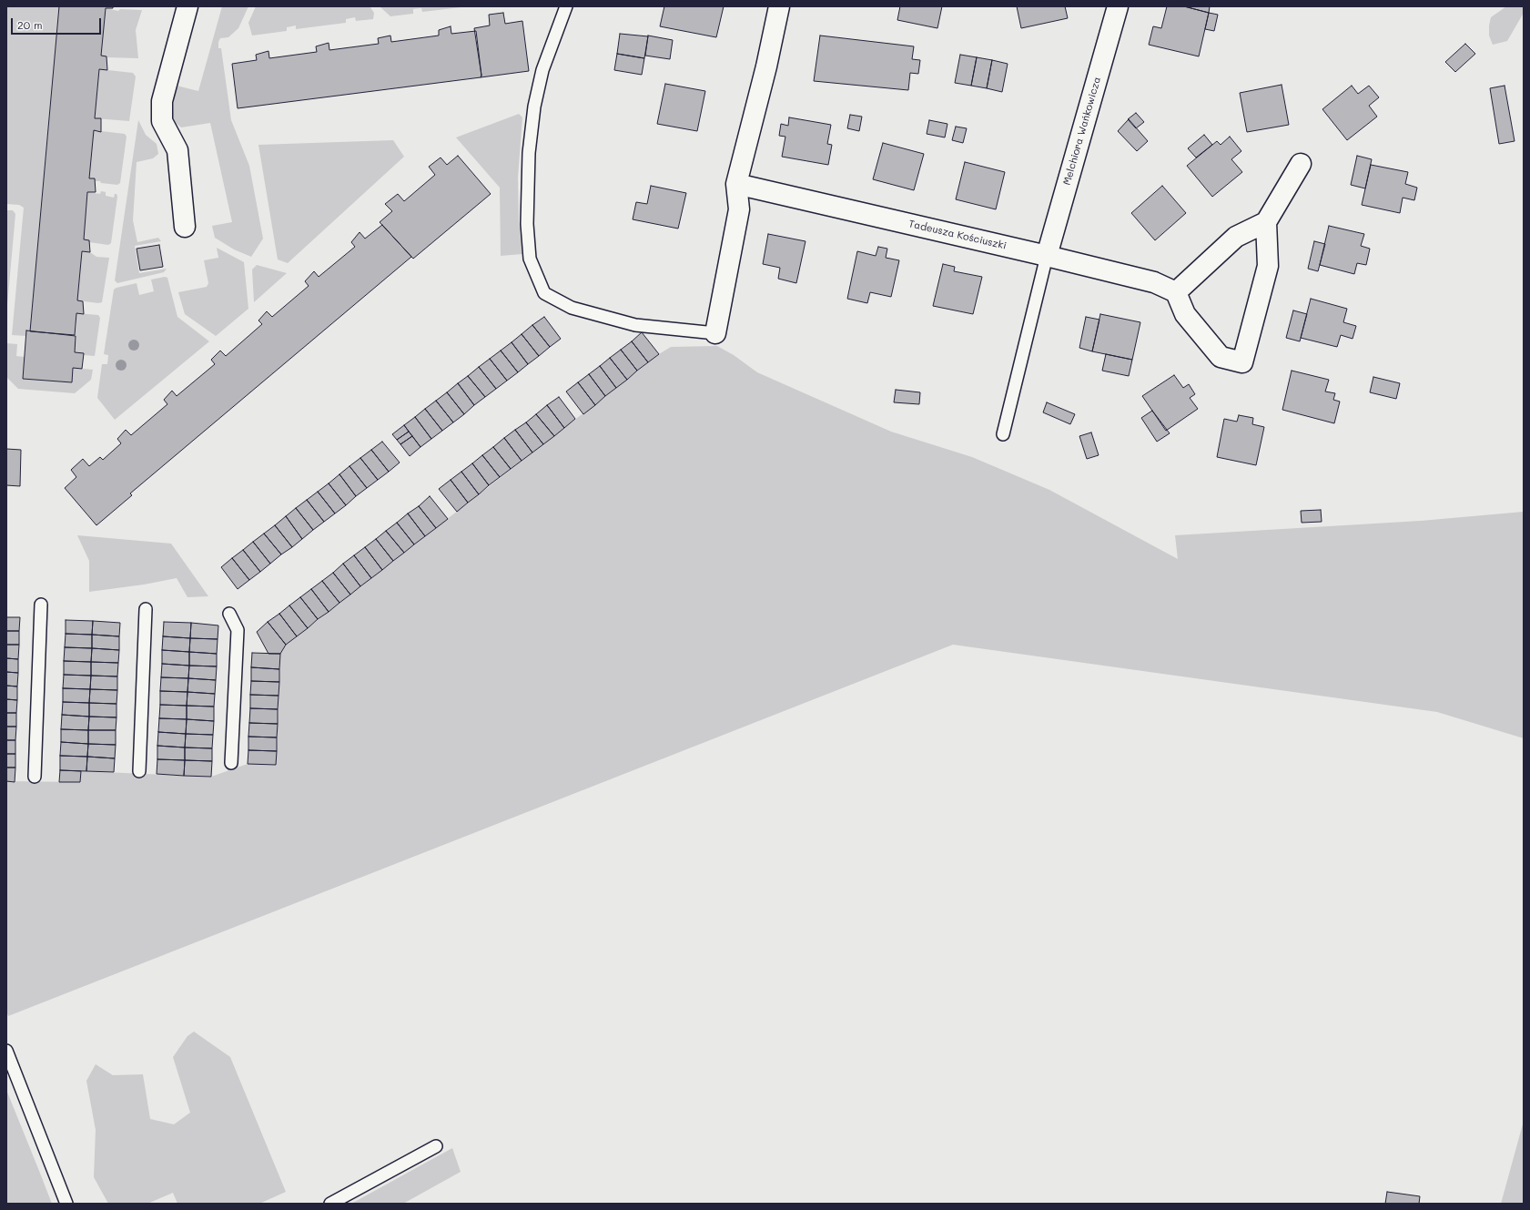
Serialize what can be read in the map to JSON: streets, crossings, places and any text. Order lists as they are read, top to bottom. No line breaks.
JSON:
{"streets":{"street":["Melchiora Wańkowicza","Tadeusza Kościuszki"]},"crossings":[["Melchiora Wańkowicza","Tadeusza Kościuszki"]],"scale_bar":"20 m"}
